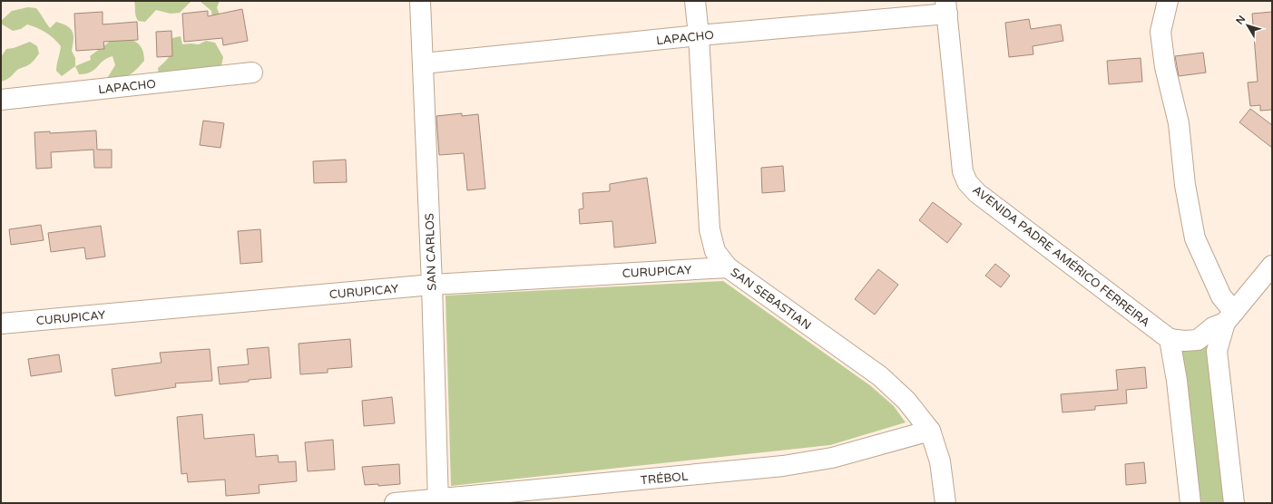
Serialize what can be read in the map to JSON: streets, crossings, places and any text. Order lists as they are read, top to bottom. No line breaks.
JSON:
{"streets":{"street":["LAPACHO","SAN CARLOS","AVENIDA PADRE AMÉRICO FERREIRA","CURUPICAY","SAN SEBASTIAN","TRÉBOL"]},"crossings":[["LAPACHO","SAN CARLOS"],["LAPACHO","AVENIDA PADRE AMÉRICO FERREIRA"],["LAPACHO","SAN SEBASTIAN"],["SAN CARLOS","CURUPICAY"],["SAN CARLOS","TRÉBOL"],["CURUPICAY","SAN SEBASTIAN"],["SAN SEBASTIAN","TRÉBOL"]],"north":"top left"}
